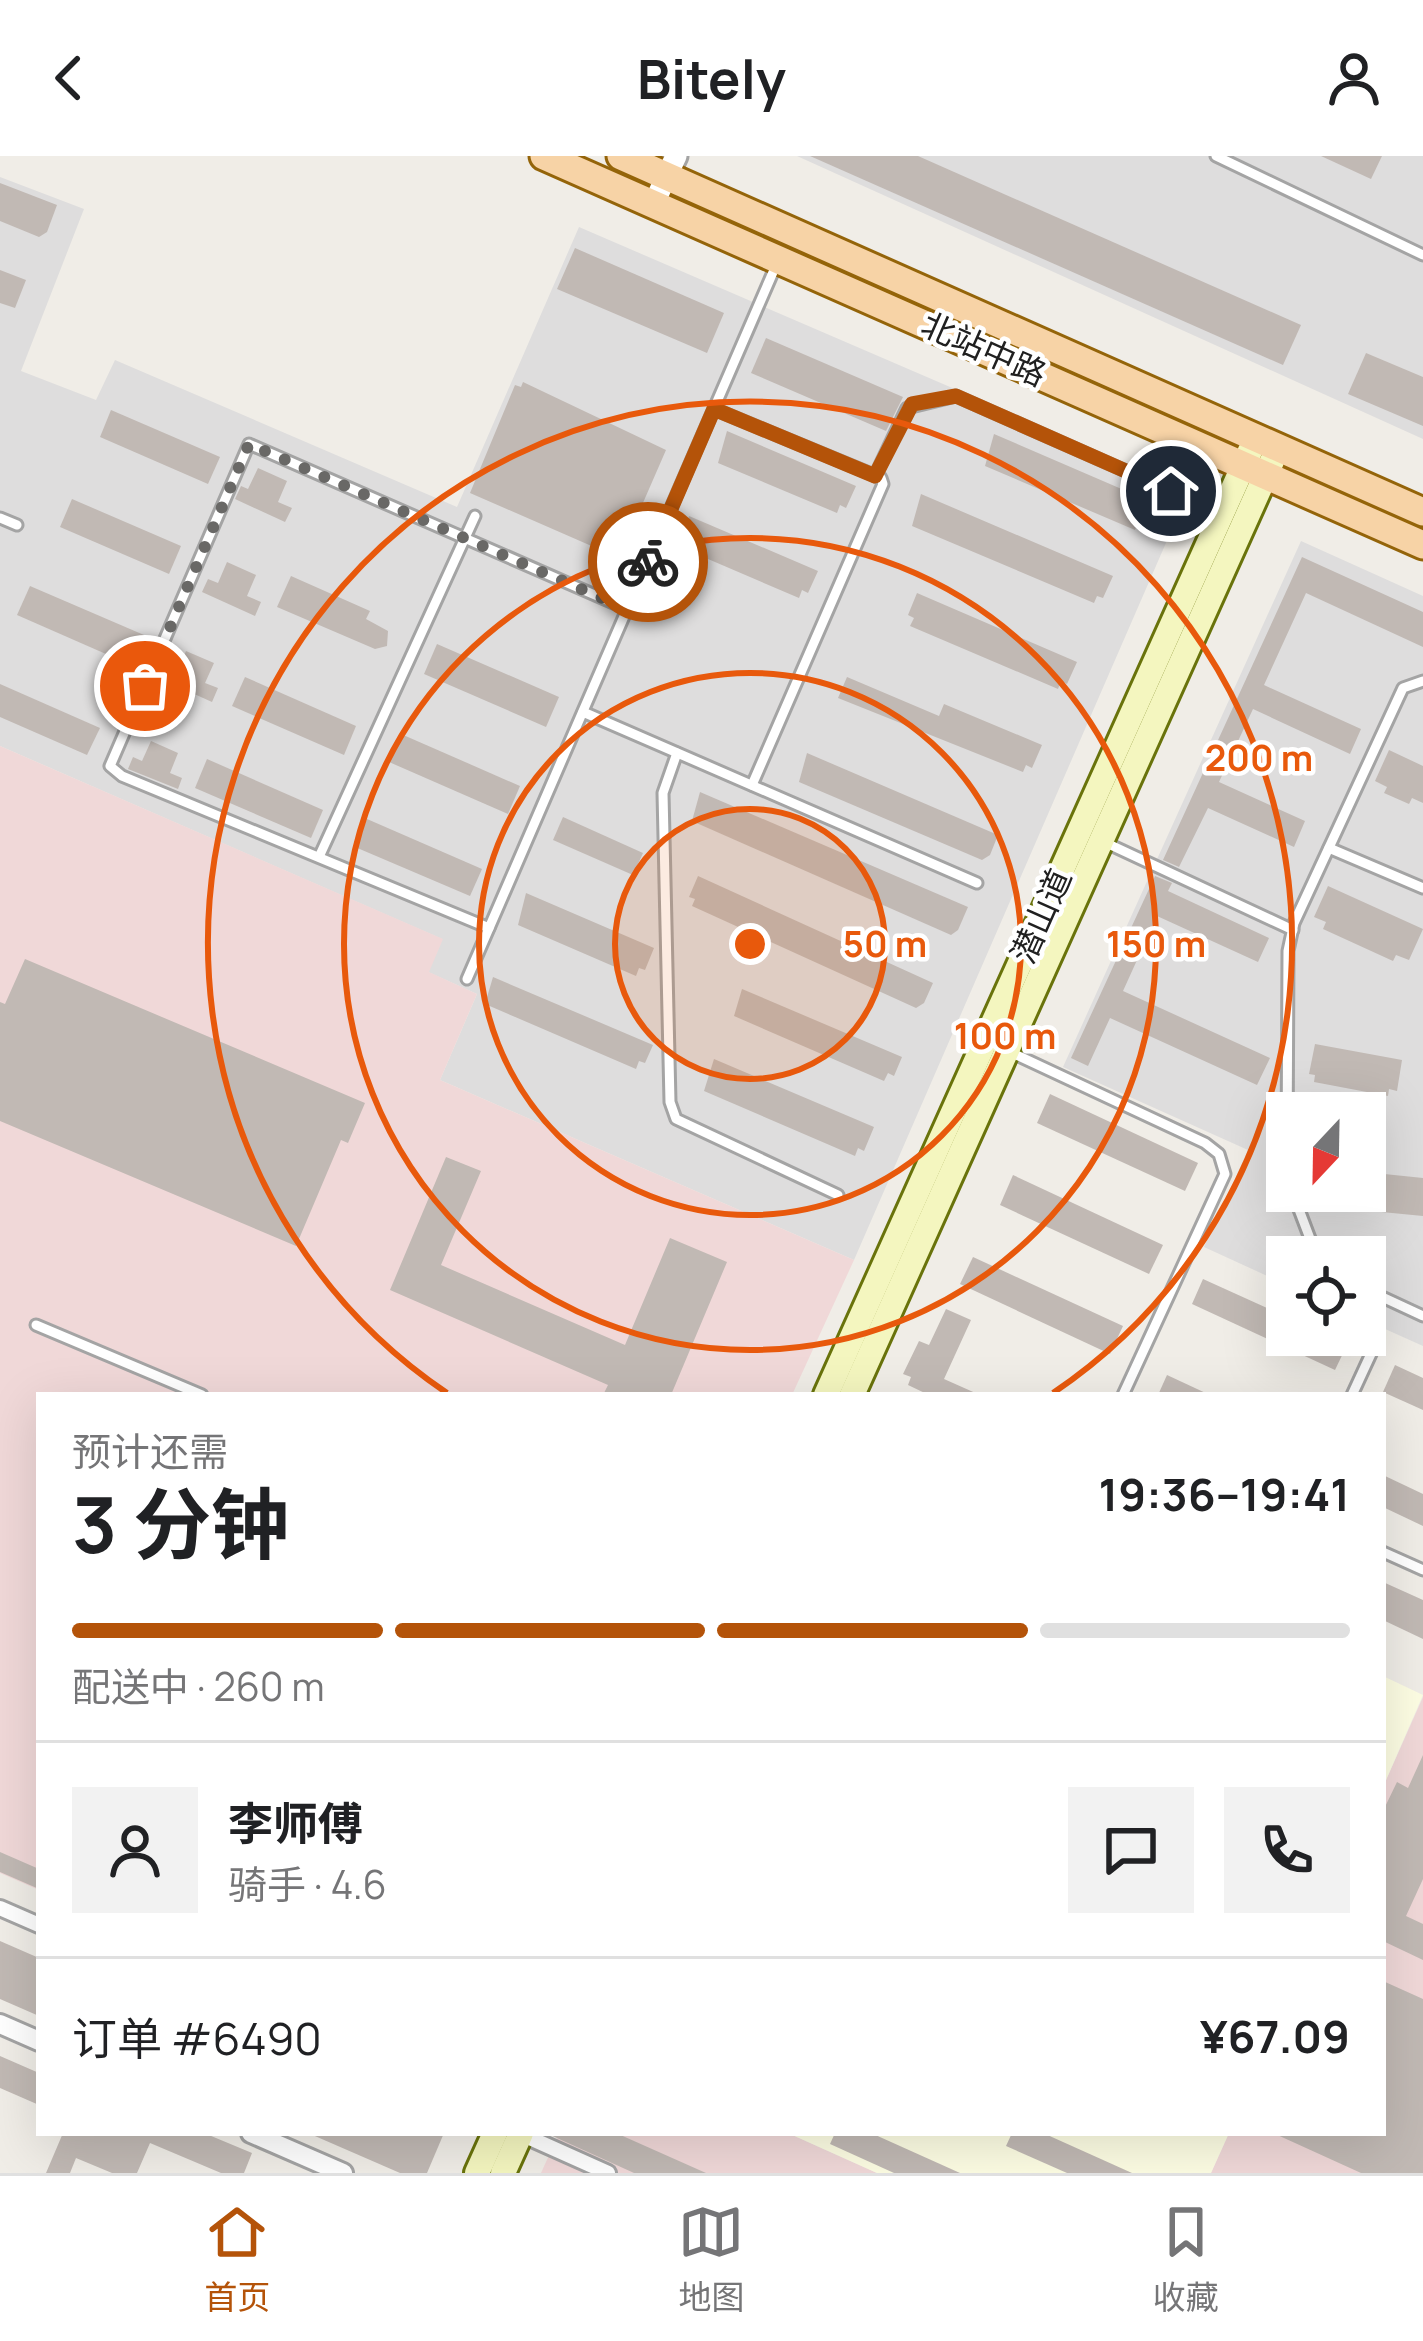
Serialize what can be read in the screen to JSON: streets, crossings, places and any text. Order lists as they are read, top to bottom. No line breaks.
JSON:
{"streets":{"main road":["北站中路","潜山道"]},"crossings":[["北站中路","潜山道"]],"north":"bottom","page":{"header":"Bitely","heading":["3 分钟","预计还需","19:36–19:41"],"panel":["李师傅","骑手 · 4.6","订单 #6490","¥67.09"],"bar":"配送中 · 260 m","tabs":["首页","地图","收藏"]},"rings":["200 m","50 m","150 m","100 m"]}
